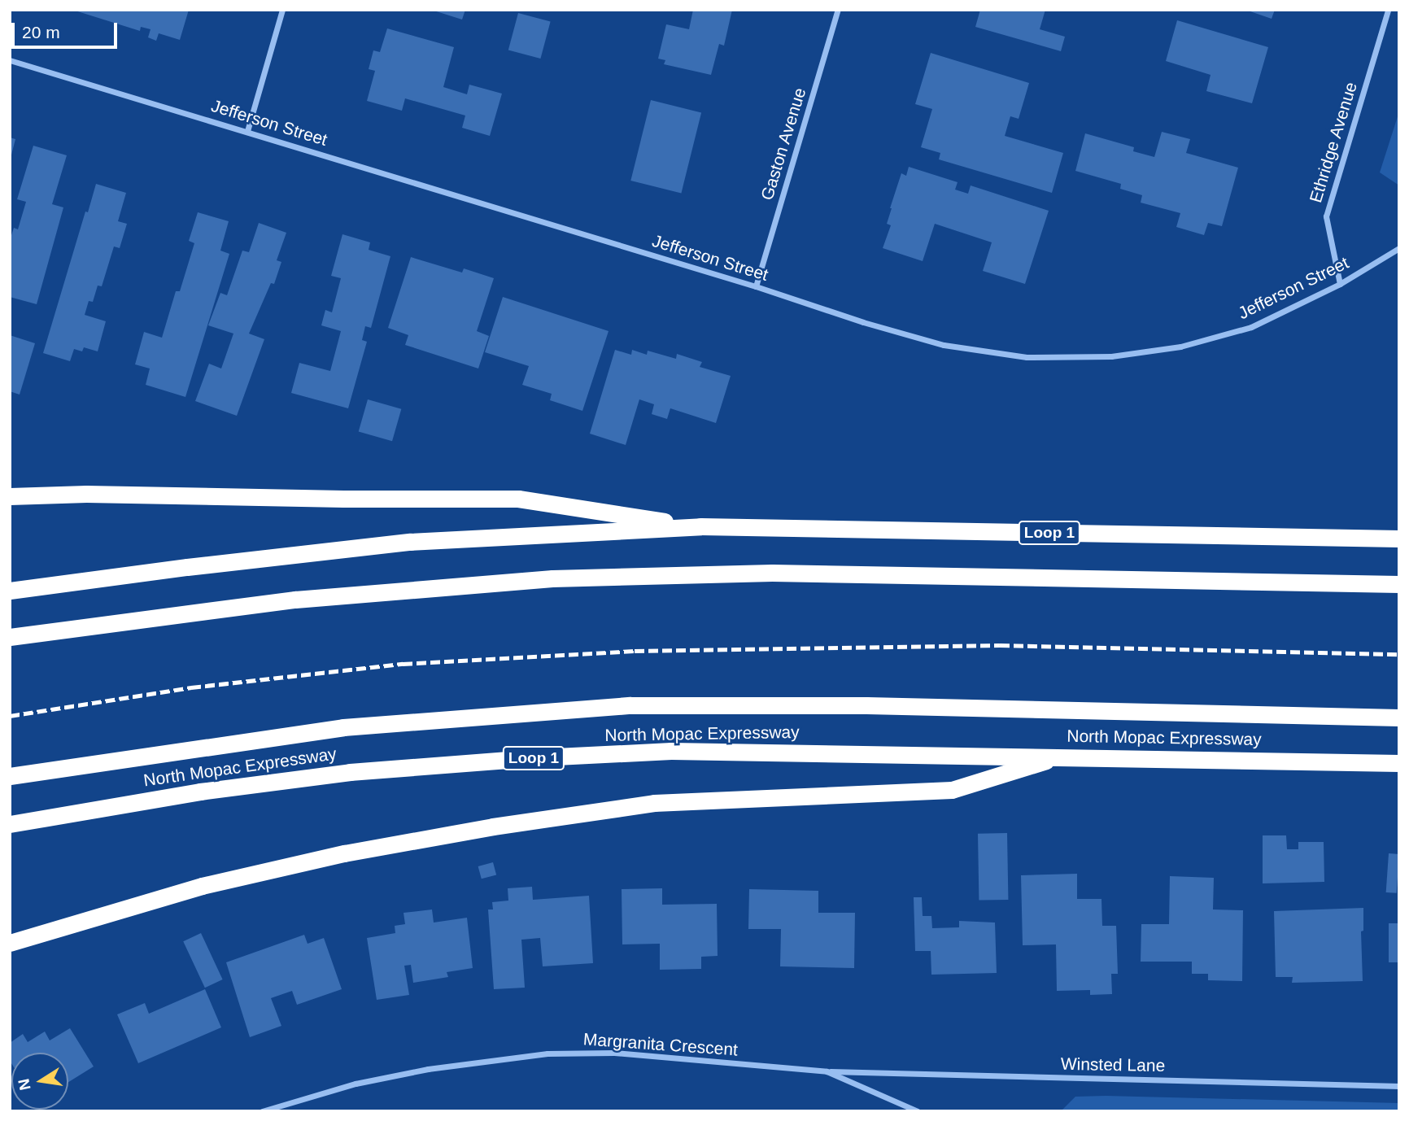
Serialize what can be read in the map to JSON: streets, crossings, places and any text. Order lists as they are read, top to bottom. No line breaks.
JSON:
{"streets":{"highway":["Loop 1","North Mopac Expressway"],"street":["Jefferson Street","Ethridge Avenue","Gaston Avenue","Margranita Crescent","Winsted Lane"]},"crossings":[["Jefferson Street","Ethridge Avenue"],["Jefferson Street","Gaston Avenue"],["Margranita Crescent","Winsted Lane"]],"scale_bar":"20 m","north":"left"}
